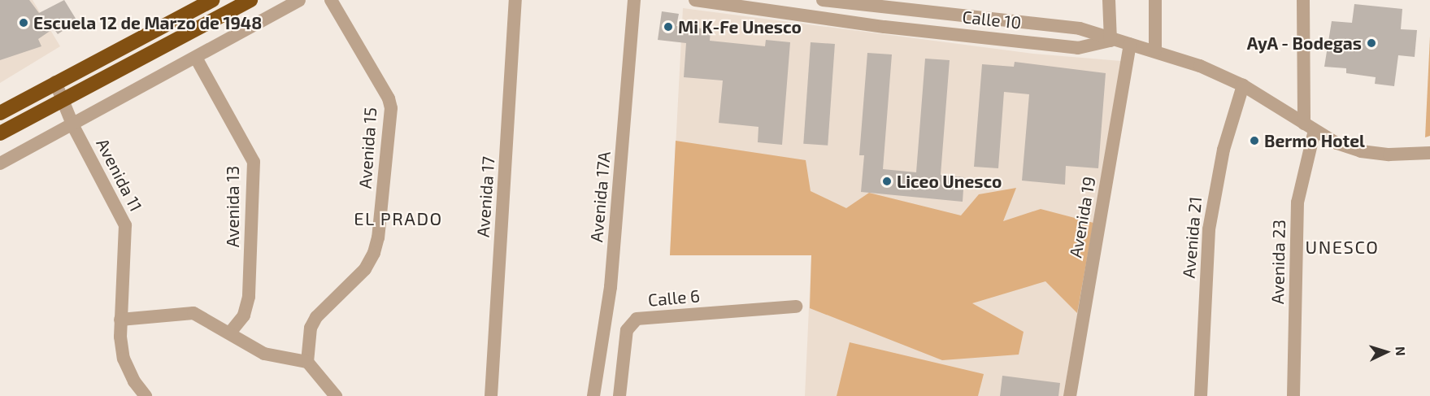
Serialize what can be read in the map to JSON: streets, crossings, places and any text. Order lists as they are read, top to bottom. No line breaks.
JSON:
{"streets":{"street":["Calle 10","Avenida 15","Avenida 11","Avenida 17","Avenida 17A","Avenida 13","Avenida 19","Avenida 21","Avenida 23","Calle 6"]},"crossings":[["Calle 10","Avenida 19"],["Calle 10","Avenida 21"],["Calle 10","Avenida 23"]],"districts":["EL PRADO","UNESCO"],"places":["Escuela 12 de Marzo de 1948","Mi K-Fe Unesco","AyA - Bodegas","Bermo Hotel","Liceo Unesco"],"north":"right"}
